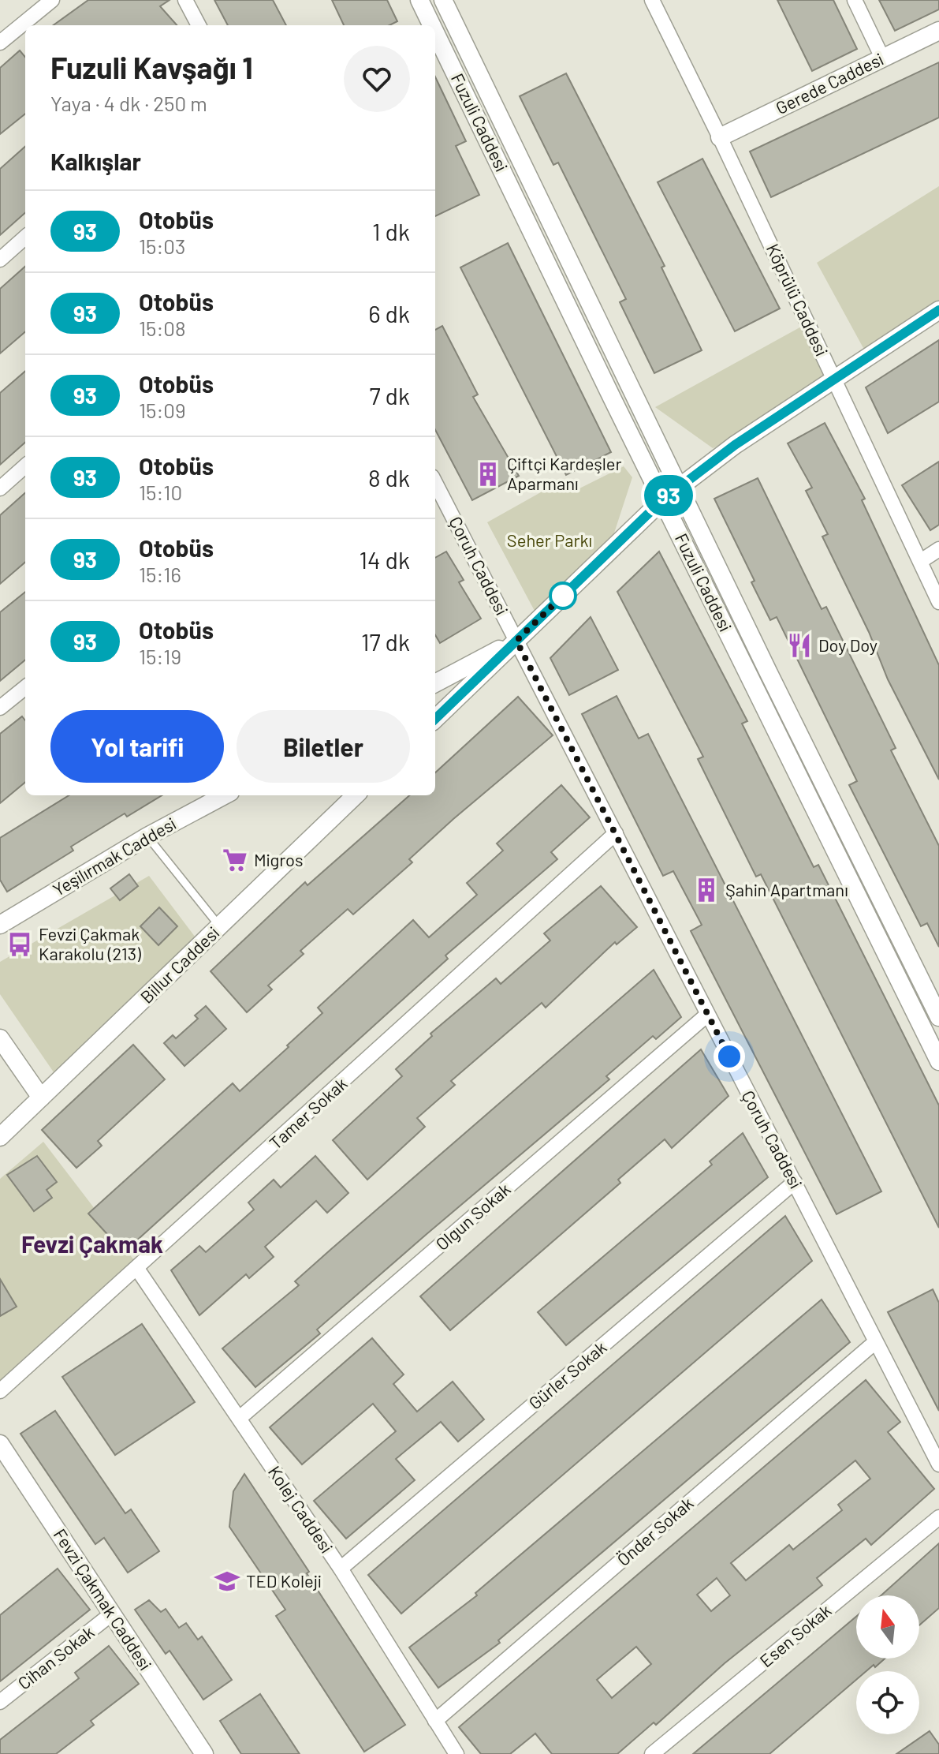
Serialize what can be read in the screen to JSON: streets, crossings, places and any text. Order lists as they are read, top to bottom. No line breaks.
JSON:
{"streets":{"street":["Gerede Caddesi","Fuzuli Caddesi","Köprülü Caddesi","Çoruh Caddesi","Yeşilırmak Caddesi","Billur Caddesi","Tamer Sokak","Olgun Sokak","Gürler Sokak","Kolej Caddesi","Önder Sokak","Fevzi Çakmak Caddesi","Esen Sokak","Cihan Sokak"]},"crossings":[["Gerede Caddesi","Köprülü Caddesi"],["Çoruh Caddesi","Tamer Sokak"],["Çoruh Caddesi","Olgun Sokak"],["Çoruh Caddesi","Gürler Sokak"],["Çoruh Caddesi","Önder Sokak"],["Tamer Sokak","Kolej Caddesi"],["Olgun Sokak","Kolej Caddesi"],["Gürler Sokak","Kolej Caddesi"],["Kolej Caddesi","Önder Sokak"],["Fevzi Çakmak Caddesi","Cihan Sokak"]],"districts":["Fevzi Çakmak"],"parks":["Seher Parkı"],"places":{"building":["Çiftçi Kardeşler Aparmanı","Şahin Apartmanı"],"restaurant":["Doy Doy"],"supermarket":["Migros"],"bus stop":["Fevzi Çakmak Karakolu (213)"],"school or university":["TED Koleji"]},"lines":["bus line 93"],"north":"top","page":{"on_map":"93","heading":[["Fuzuli Kavşağı 1","Yaya · 4 dk · 250 m"],"Kalkışlar"],"list":[{"mark":"93","name":"Otobüs","note":"15:03","value":"1 dk"},{"mark":"93","name":"Otobüs","note":"15:08","value":"6 dk"},{"mark":"93","name":"Otobüs","note":"15:09","value":"7 dk"},{"mark":"93","name":"Otobüs","note":"15:10","value":"8 dk"},{"mark":"93","name":"Otobüs","note":"15:16","value":"14 dk"},{"mark":"93","name":"Otobüs","note":"15:19","value":"17 dk"}],"buttons":["Yol tarifi","Biletler"]}}
